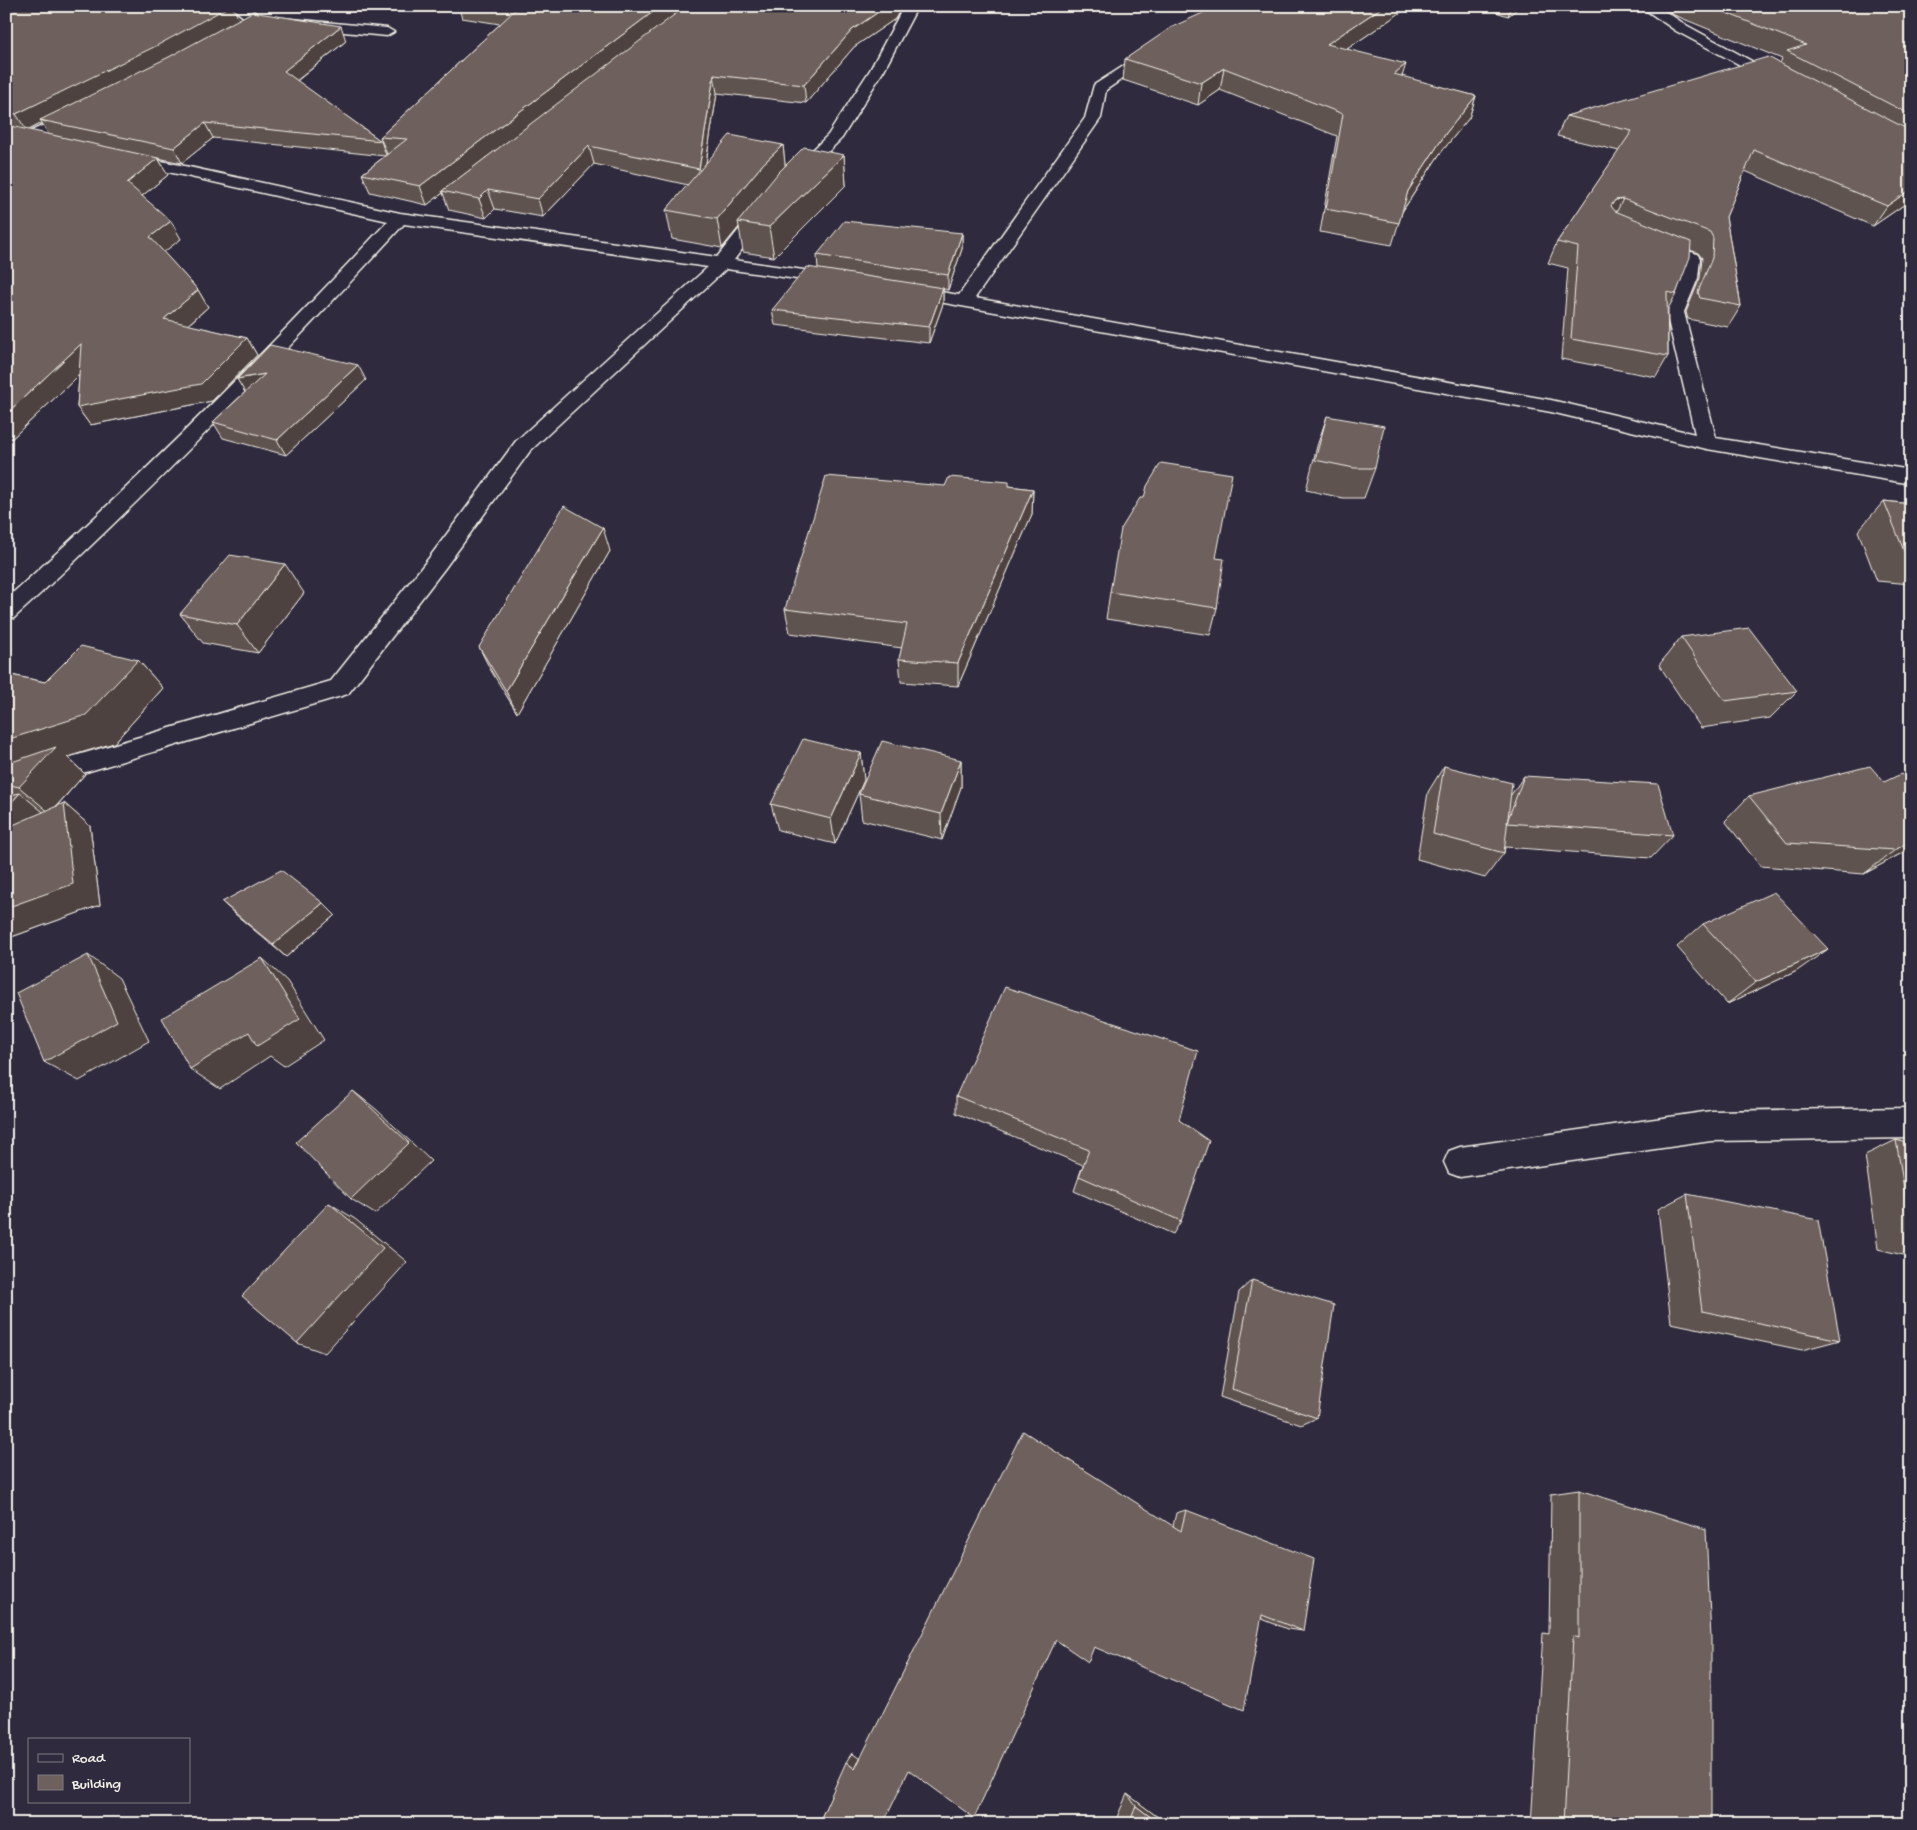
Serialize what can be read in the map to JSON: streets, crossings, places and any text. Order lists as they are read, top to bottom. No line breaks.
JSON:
{"legend":["Road","Building"]}
